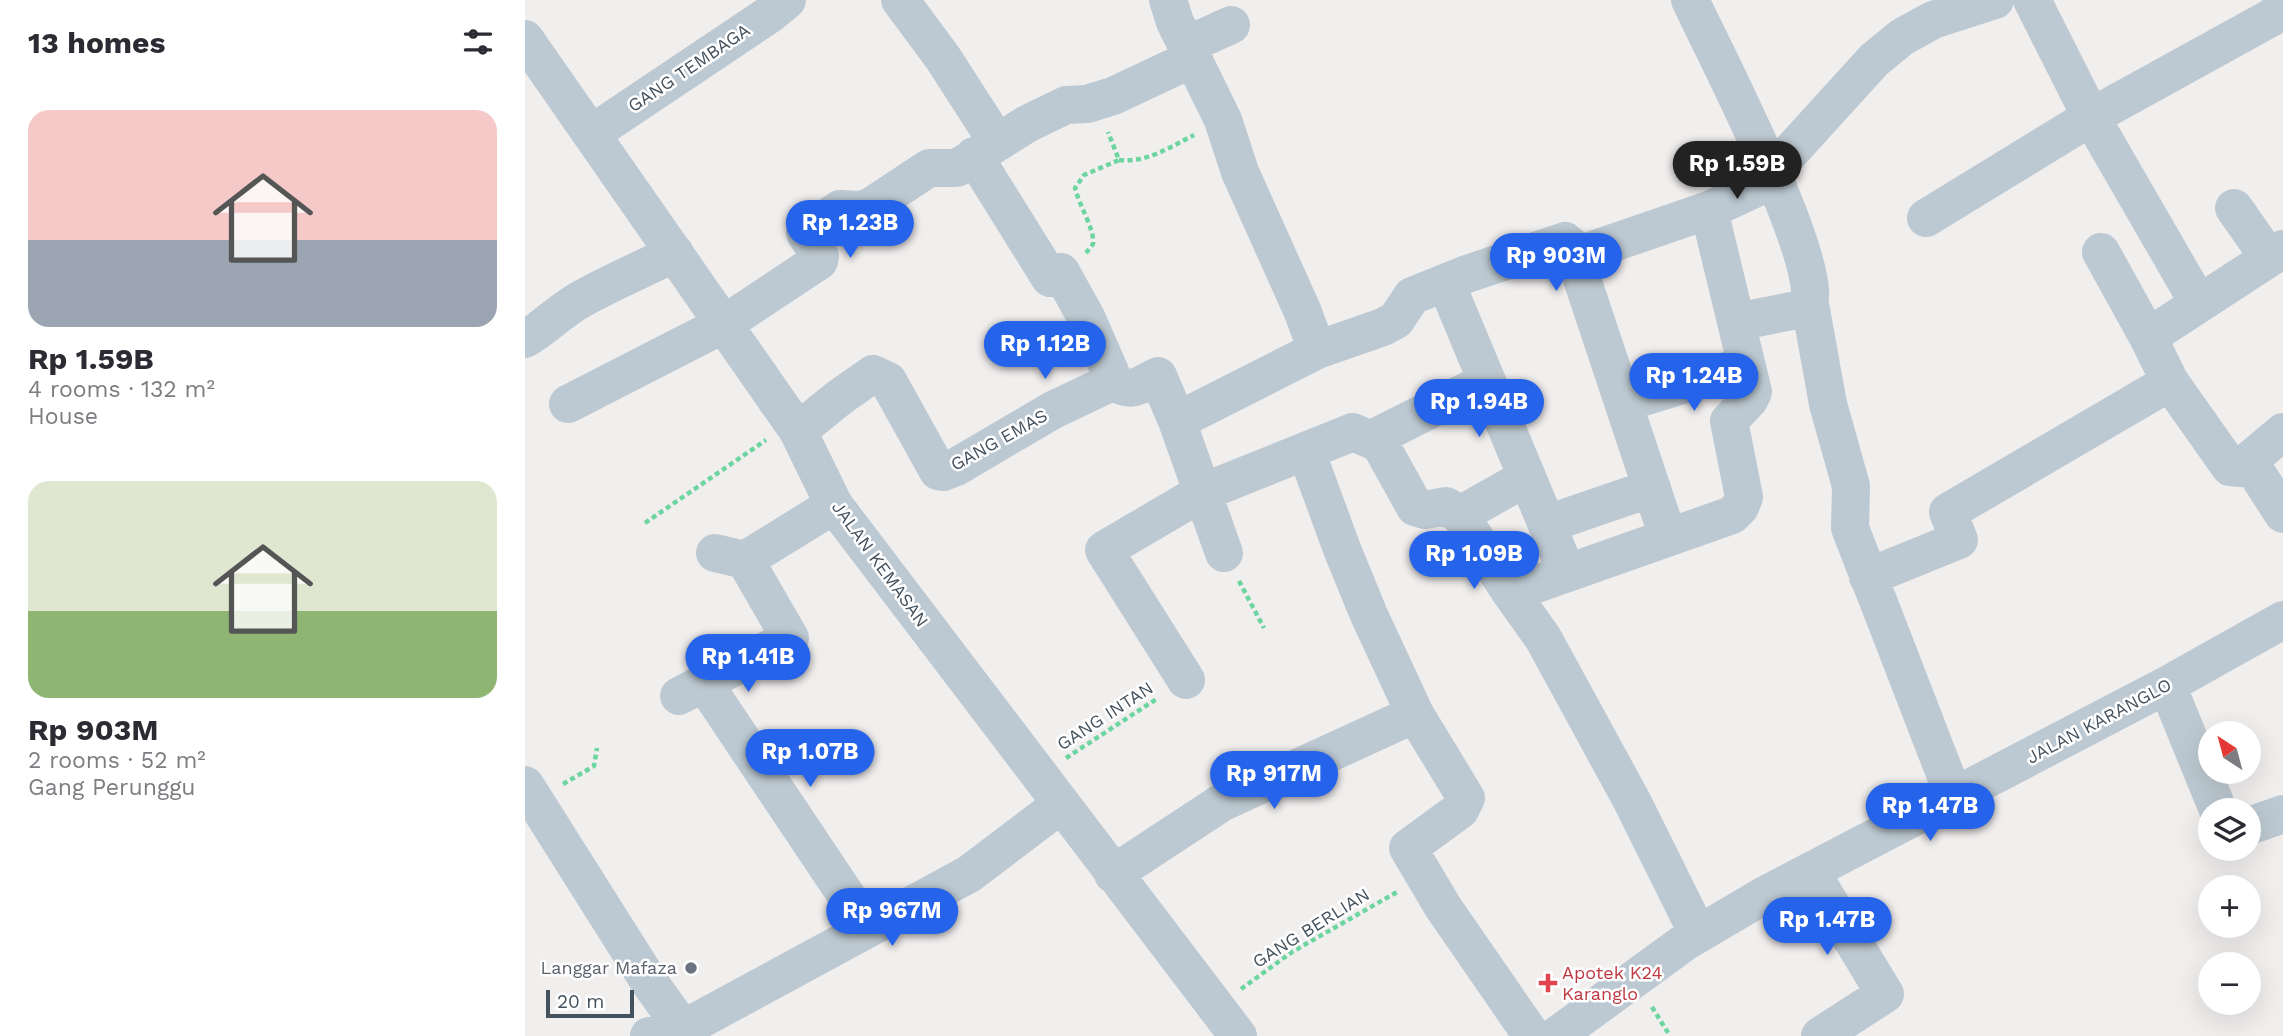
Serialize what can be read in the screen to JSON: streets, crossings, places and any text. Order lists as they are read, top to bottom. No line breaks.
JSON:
{"streets":{"street":["GANG TEMBAGA","GANG EMAS","JALAN KEMASAN","JALAN KARANGLO"],"path":["GANG INTAN","GANG BERLIAN"]},"crossings":[["GANG TEMBAGA","JALAN KEMASAN"],["GANG EMAS","JALAN KEMASAN"],["JALAN KEMASAN","GANG INTAN"],["JALAN KEMASAN","GANG BERLIAN"]],"places":{"other":["Langgar Mafaza"],"health":["Apotek K24 Karanglo"]},"scale_bar":"20 m","north":"top left","page":{"heading":"13 homes","list":[{"name":"Rp 1.59B","note":"4 rooms · 132 m² · House"},{"name":"Rp 903M","note":"2 rooms · 52 m² · Gang Perunggu"}],"price":["Rp 1.59B","Rp 1.23B","Rp 903M","Rp 1.12B","Rp 1.24B","Rp 1.94B","Rp 1.09B","Rp 1.41B","Rp 1.07B","Rp 917M","Rp 1.47B","Rp 967M","Rp 1.47B"],"map_buttons":["+","−"],"scale":"20 m"}}
